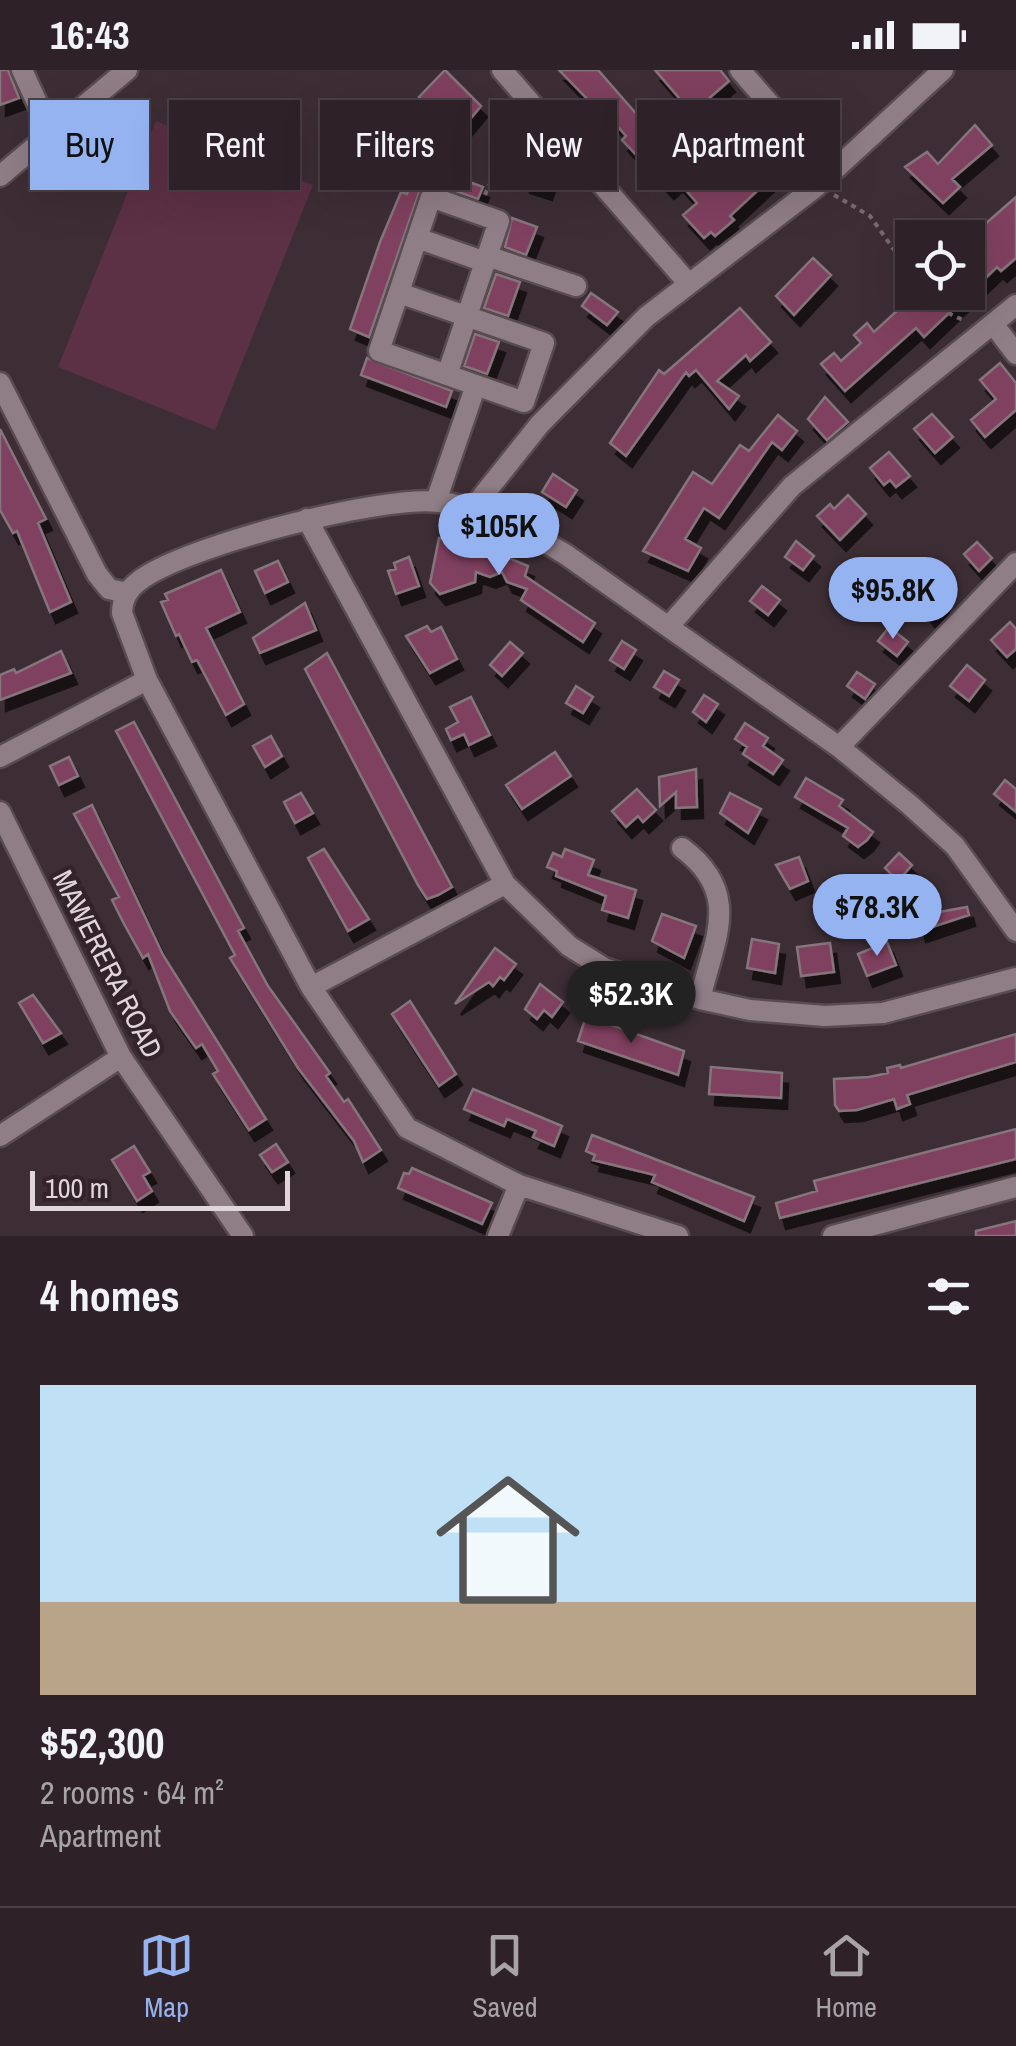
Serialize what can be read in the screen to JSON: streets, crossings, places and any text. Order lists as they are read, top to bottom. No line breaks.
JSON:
{"streets":{"street":["MAWERERA ROAD"]},"scale_bar":"100 m","page":{"status":"16:43","chip":["Buy","Rent","Filters","New","Apartment"],"price":["$105K","$95.8K","$78.3K","$52.3K"],"scale":"100 m","heading":"4 homes","list":[{"name":"$52,300","note":"2 rooms · 64 m² · Apartment"}],"tabs":["Map","Saved","Home"]}}
